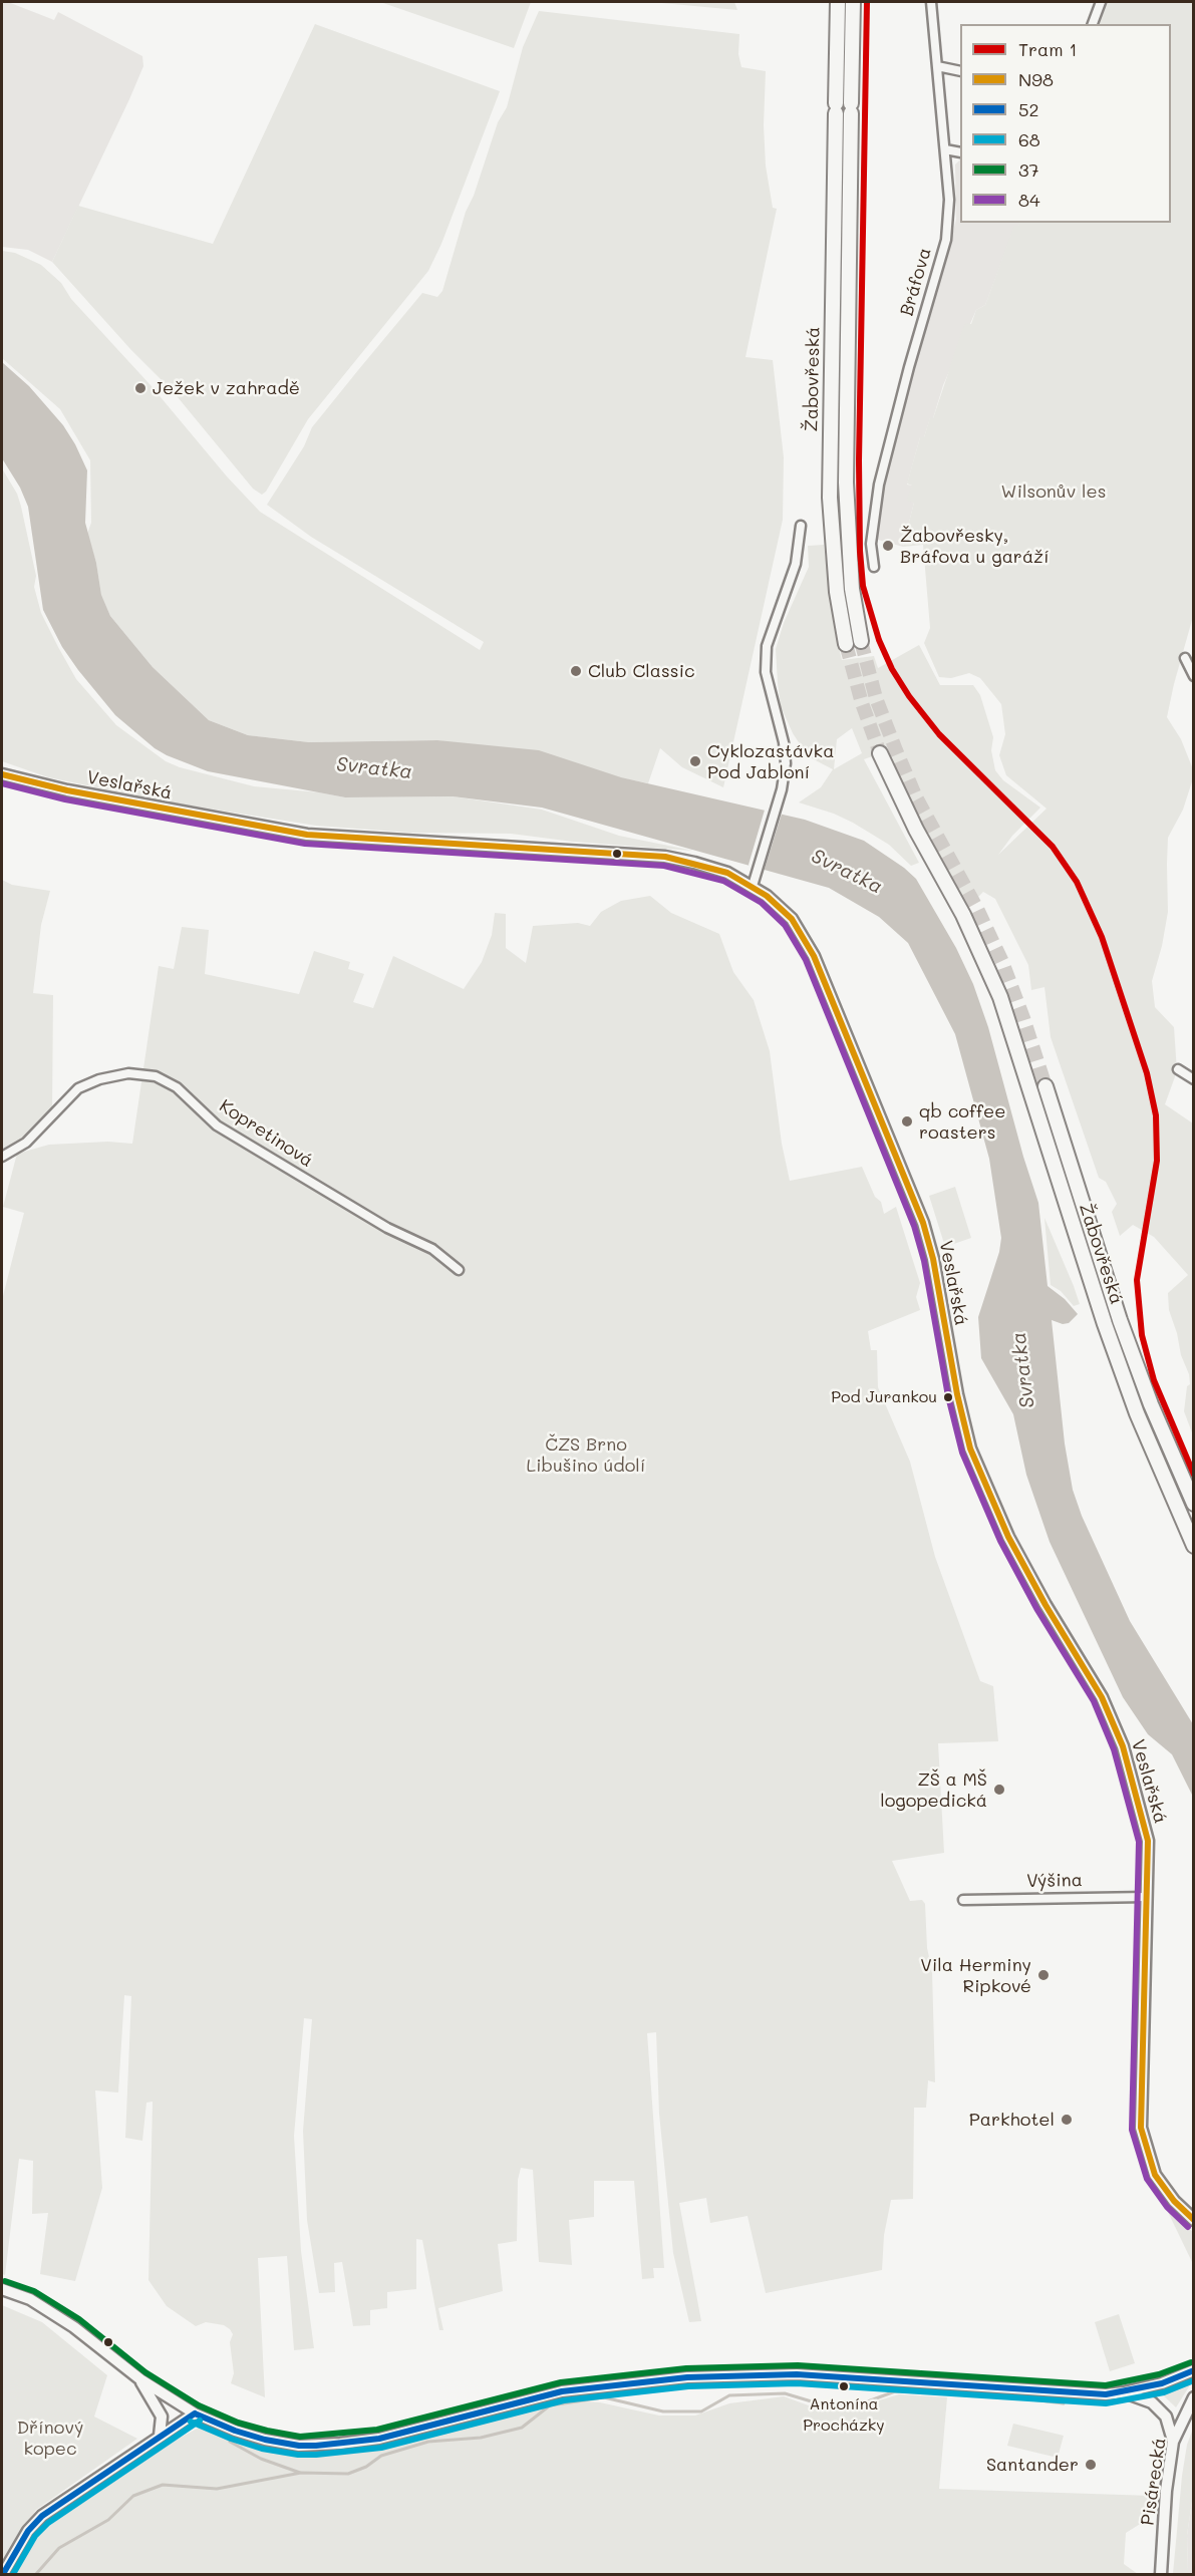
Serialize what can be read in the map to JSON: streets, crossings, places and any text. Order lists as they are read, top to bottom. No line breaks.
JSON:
{"streets":{"highway":["Žabovřeská"],"street":["Bráfova","Veslařská","Kopretinová","Výšina","Pisárecká"]},"crossings":[["Veslařská","Výšina"]],"water":["Svratka"],"parks":["Wilsonův les","ČZS Brno Libušino údolí","Dřínový kopec"],"places":["Ježek v zahradě","Žabovřesky, Bráfova u garáží","Club Classic","Cyklozastávka Pod Jabloní","qb coffee roasters","Pod Jurankou","ZŠ a MŠ logopedická","Vila Herminy Ripkové","Parkhotel","Antonína Procházky","Santander"],"lines":["tram line 1","transit line N98","transit line 84","transit line 37","transit line 52","transit line 68"],"legend":["Tram 1","N98","52","68","37","84"]}
